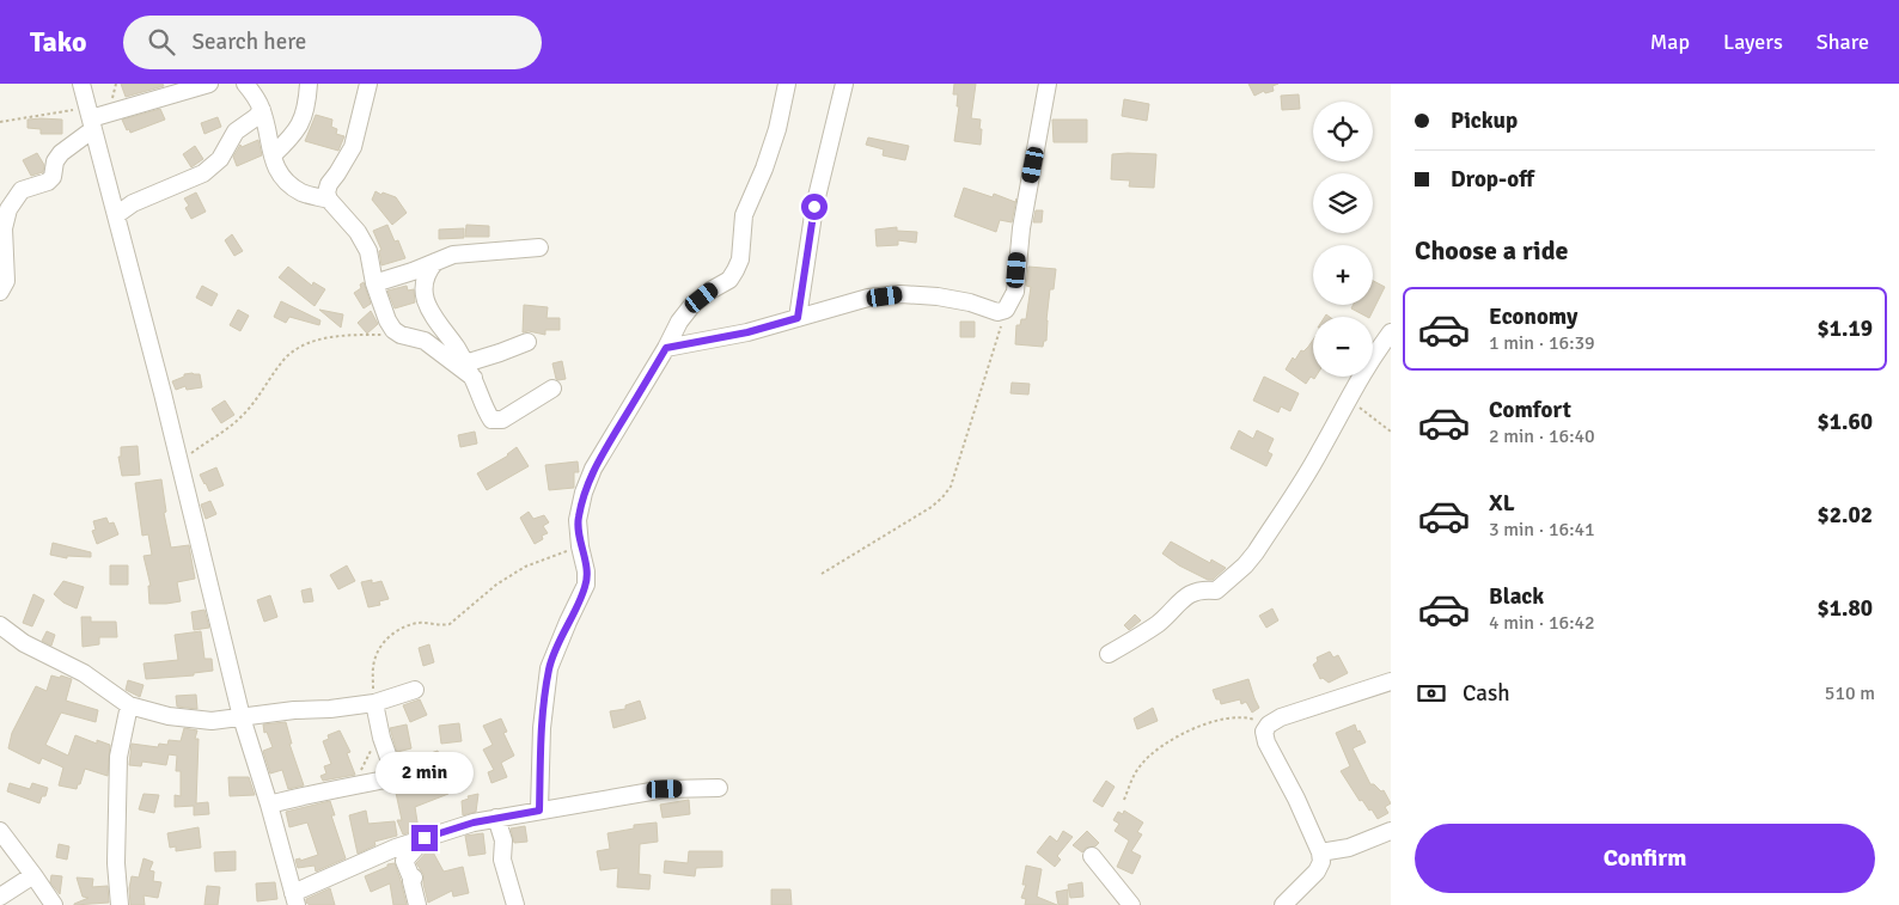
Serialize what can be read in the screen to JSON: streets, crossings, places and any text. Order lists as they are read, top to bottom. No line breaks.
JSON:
{"page":{"header":"Tako","search":"Search here","nav":["Map","Layers","Share"],"banner":["Pickup","Drop-off"],"map_buttons":["+","−"],"heading":"Choose a ride","list":[{"name":"Economy","note":"1 min · 16:39","value":"$1.19"},{"name":"Comfort","note":"2 min · 16:40","value":"$1.60"},{"name":"XL","note":"3 min · 16:41","value":"$2.02"},{"name":"Black","note":"4 min · 16:42","value":"$1.80"}],"pay":["Cash","510 m"],"bubble":"2 min","buttons":"Confirm"}}
